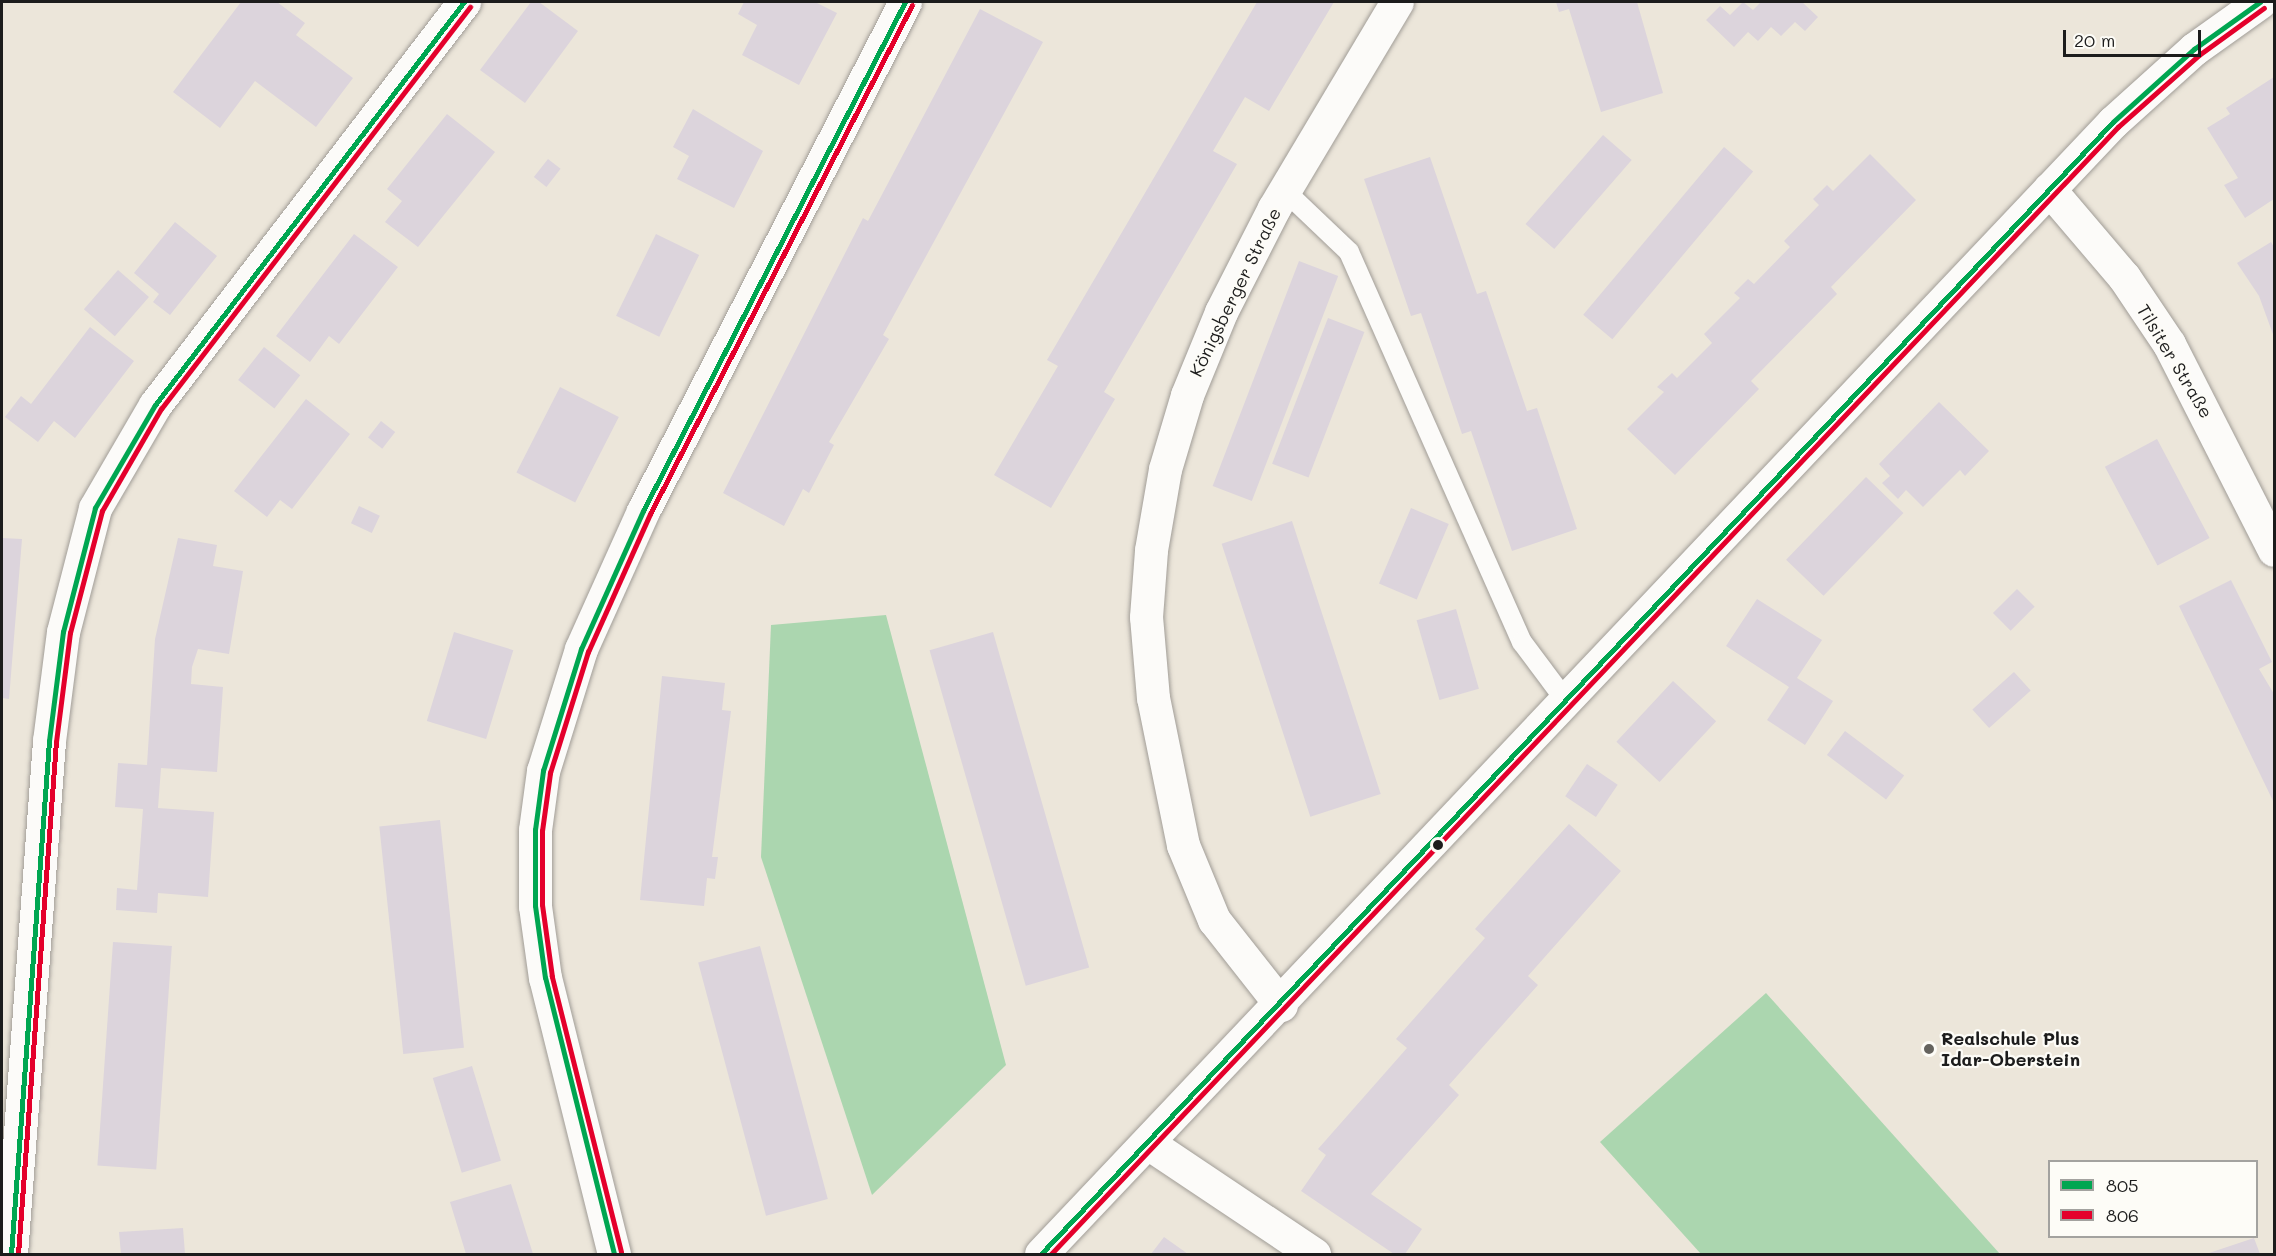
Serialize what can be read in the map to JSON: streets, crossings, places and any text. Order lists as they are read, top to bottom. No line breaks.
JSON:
{"streets":{"street":["Königsberger Straße","Tilsiter Straße"]},"places":["Realschule Plus Idar-Oberstein"],"lines":["transit line 805","transit line 806"],"legend":["805","806"],"scale_bar":"20 m"}
